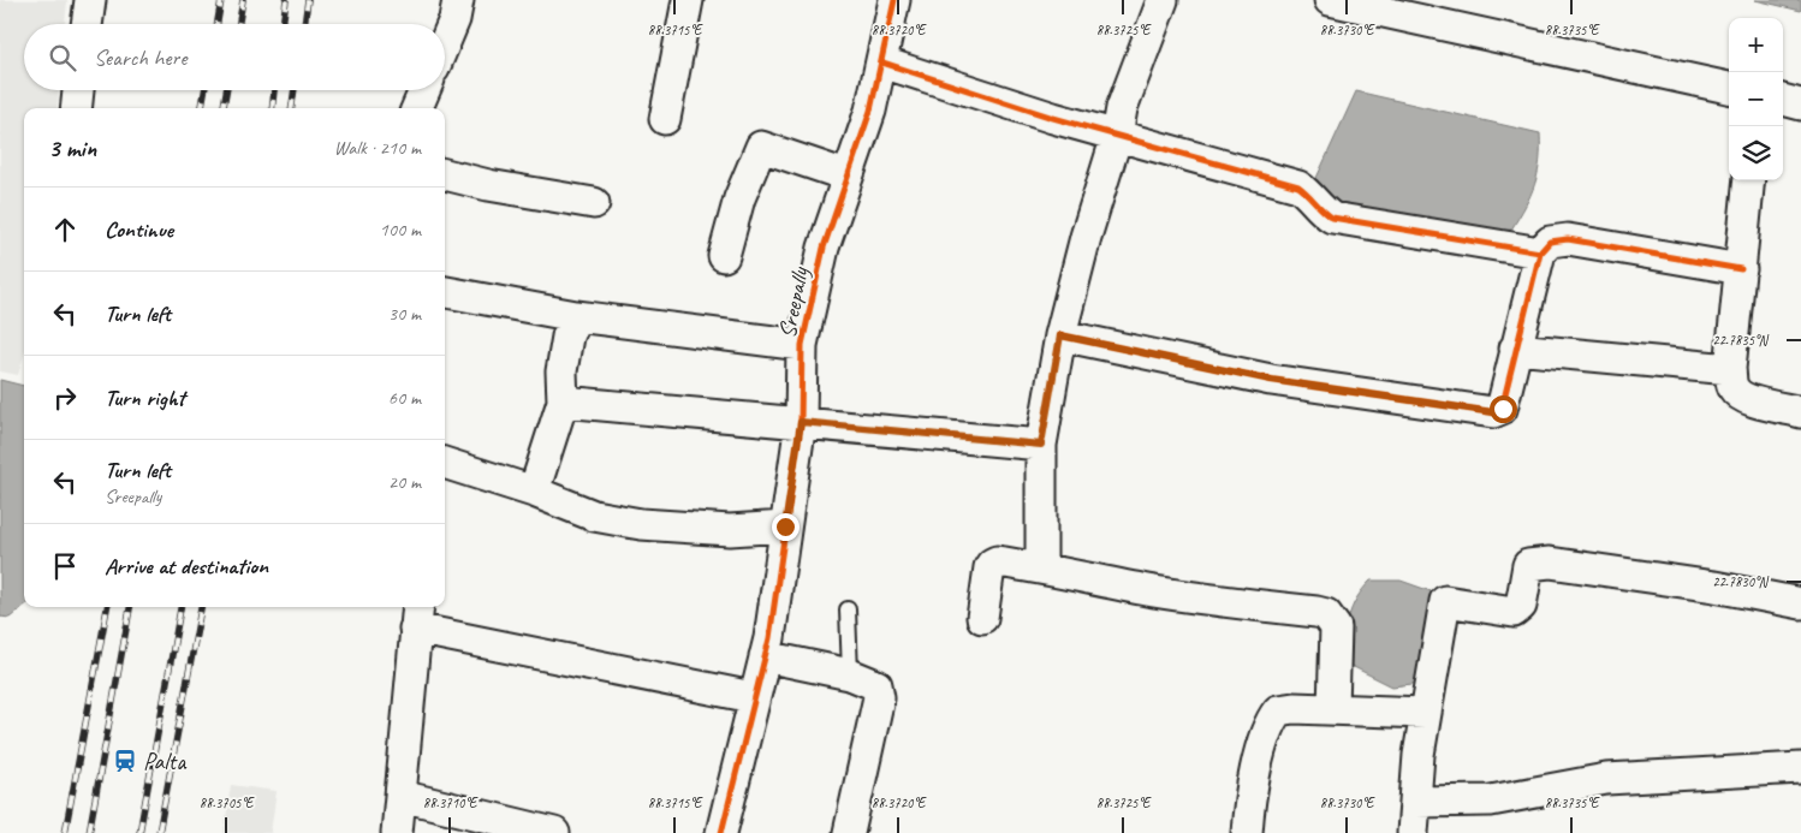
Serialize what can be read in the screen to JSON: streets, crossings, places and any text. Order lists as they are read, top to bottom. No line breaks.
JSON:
{"streets":{"street":["Sreepally"]},"places":{"station":["Palta"]},"page":{"map_buttons":["+","−"],"search":"Search here","heading":["3 min","Walk · 210 m"],"list":[["Continue","100 m"],["Turn left","30 m"],["Turn right","60 m"],["Turn left","Sreepally","20 m"],"Arrive at destination"]},"coordinates":["88.3715°E","88.3720°E","88.3725°E","88.3730°E","88.3735°E","22.7835°N","22.7830°N","88.3705°E","88.3710°E"]}
